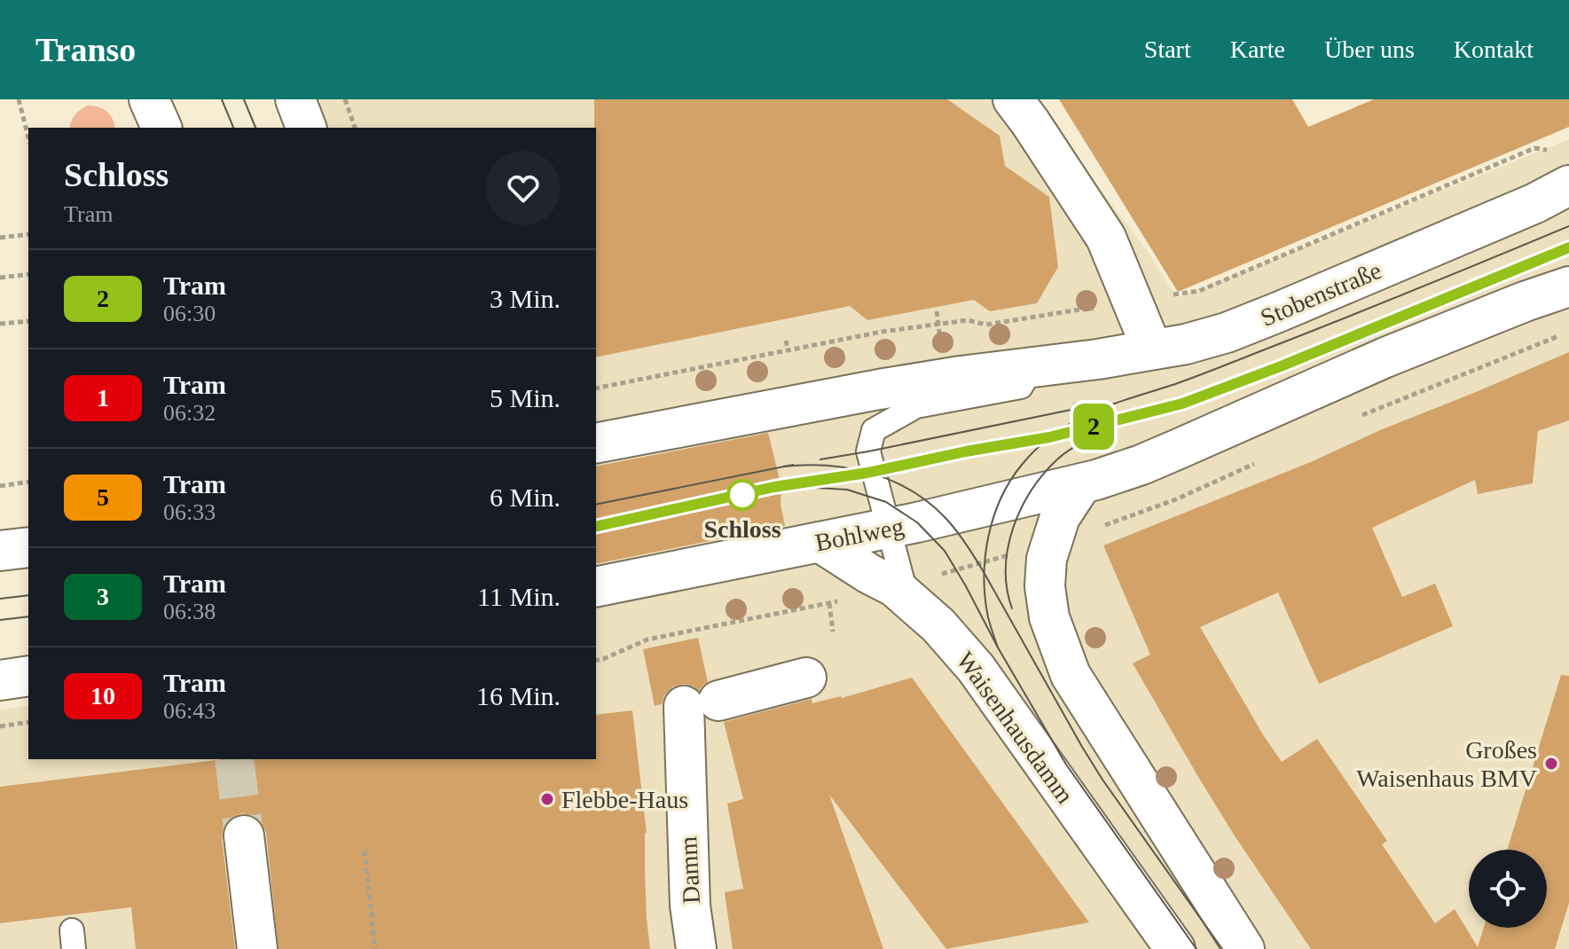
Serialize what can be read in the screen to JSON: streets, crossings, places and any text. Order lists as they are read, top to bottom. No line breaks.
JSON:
{"streets":{"main road":["Stobenstraße","Bohlweg","Waisenhausdamm","Damm"]},"crossings":[["Bohlweg","Waisenhausdamm"]],"places":["Schloss","Großes Waisenhaus BMV","Flebbe-Haus"],"lines":["tram line 2"],"page":{"header":"Transo","nav":["Start","Karte","Über uns","Kontakt"],"on_map":"2","heading":["Schloss","Tram"],"list":[{"mark":"2","name":"Tram","note":"06:30","value":"3 Min."},{"mark":"1","name":"Tram","note":"06:32","value":"5 Min."},{"mark":"5","name":"Tram","note":"06:33","value":"6 Min."},{"mark":"3","name":"Tram","note":"06:38","value":"11 Min."},{"mark":"10","name":"Tram","note":"06:43","value":"16 Min."}]}}
